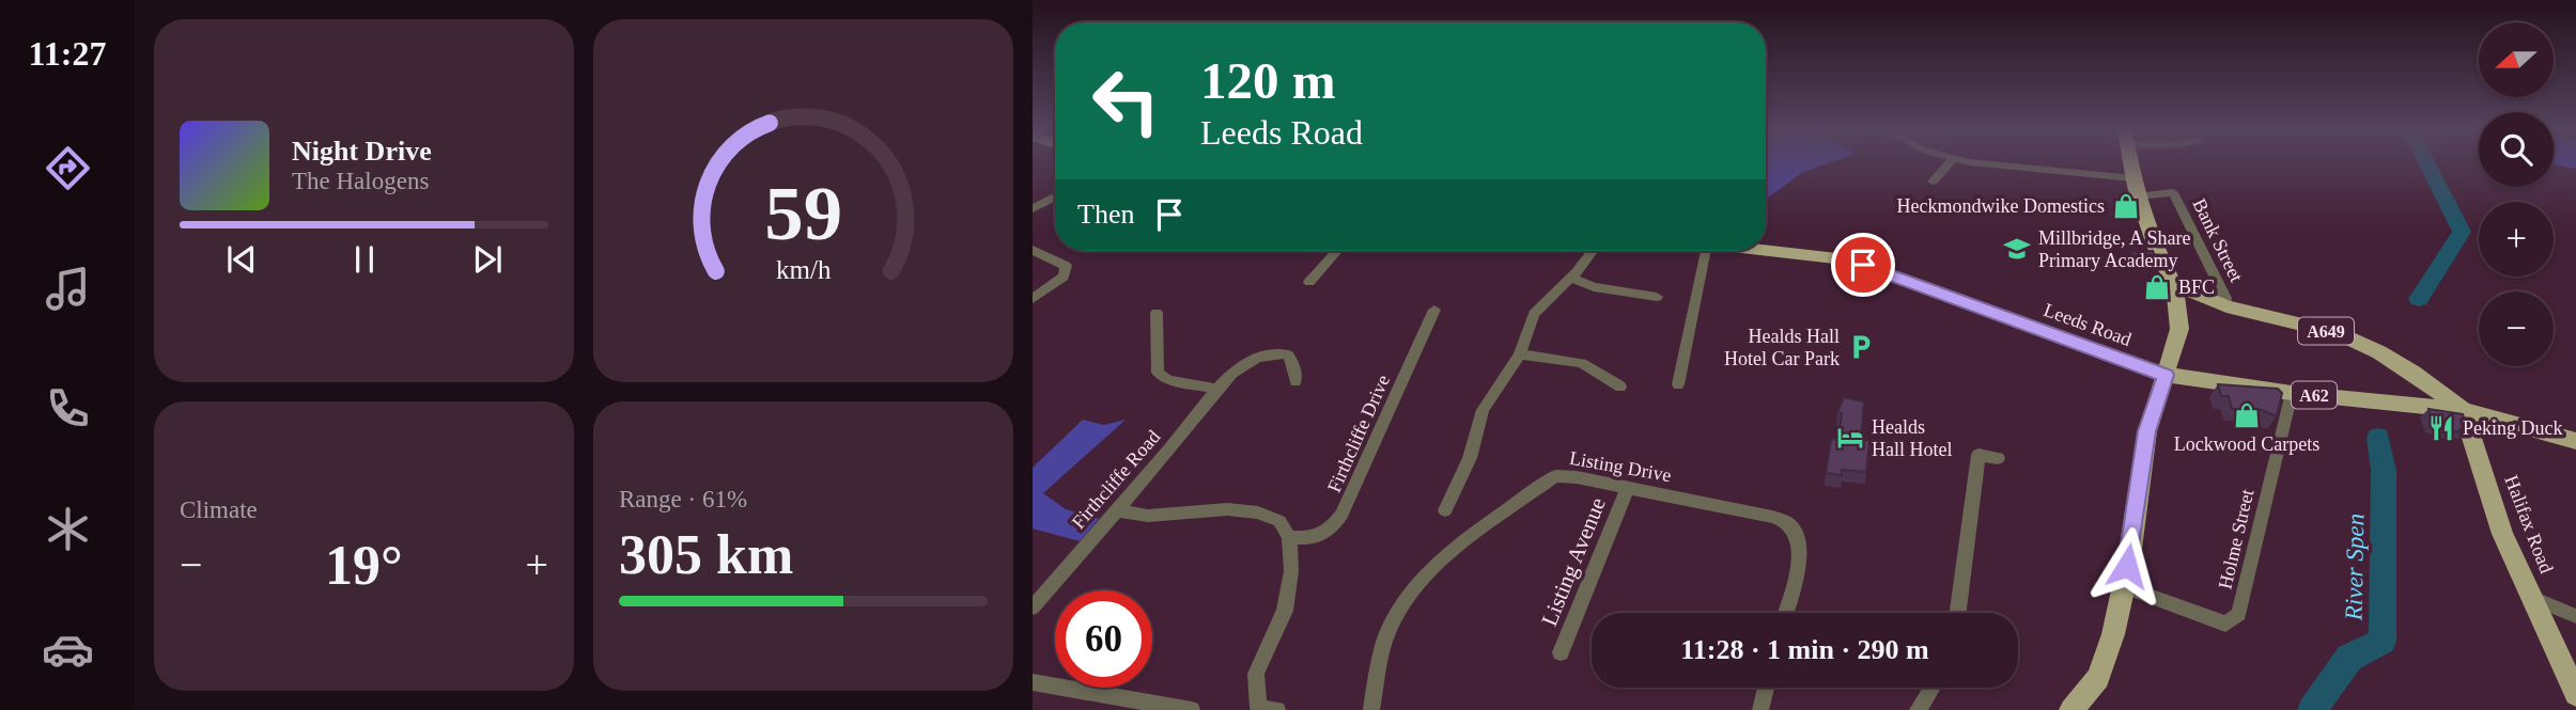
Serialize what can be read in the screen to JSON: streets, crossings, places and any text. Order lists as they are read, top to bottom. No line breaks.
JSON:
{"streets":{"main road":["Leeds Road","A649","A62","Halifax Road"],"street":["Bank Street","Firthcliffe Drive","Listing Drive","Firthcliffe Road","Holme Street","Listing Avenue"]},"crossings":[["Bank Street","A649"],["Leeds Road","A649"],["Leeds Road","A62"],["Leeds Road","Halifax Road"],["Leeds Road","Holme Street"],["A649","A62"],["A649","Halifax Road"],["A62","Halifax Road"],["Listing Drive","Listing Avenue"]],"water":["River Spen"],"places":{"shop":["Heckmondwike Domestics","BFC","Lockwood Carpets"],"school or university":["Millbridge, A Share Primary Academy"],"parking":["Healds Hall Hotel Car Park"],"restaurant":["Peking Duck"],"hotel":["Healds Hall Hotel"]},"north":"left","page":{"tabs":"11:27","map_buttons":["+","−"],"turn":["120 m","Leeds Road"],"song":["Night Drive","The Halogens"],"then":"Then","tile":["Climate",["Range · 61%","305 km"]],"heat":["−","19°","+"],"limit":"60","trip":"11:28 · 1 min · 290 m","gauge":["59","km/h"]}}
